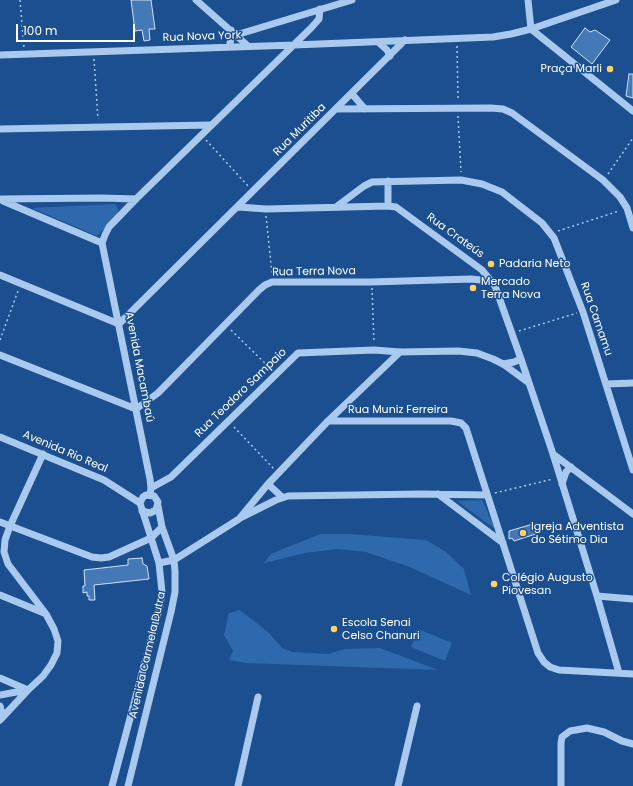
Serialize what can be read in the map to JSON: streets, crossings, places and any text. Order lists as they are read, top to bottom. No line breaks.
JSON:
{"streets":{"street":["Rua Nova York","Rua Muritiba","Rua Crateús","Rua Terra Nova","Rua Camamu","Avenida Macambaú","Rua Teodoro Sampaio","Rua Muniz Ferreira","Avenida Rio Real","Avenida Carmela Dutra"]},"crossings":[["Rua Nova York","Rua Muritiba"],["Rua Muritiba","Rua Crateús"],["Rua Muritiba","Avenida Macambaú"],["Rua Crateús","Rua Terra Nova"],["Rua Crateús","Rua Camamu"],["Rua Crateús","Rua Teodoro Sampaio"],["Rua Crateús","Rua Muniz Ferreira"],["Rua Terra Nova","Avenida Macambaú"],["Avenida Macambaú","Rua Teodoro Sampaio"],["Avenida Macambaú","Avenida Rio Real"],["Avenida Macambaú","Avenida Carmela Dutra"],["Rua Teodoro Sampaio","Avenida Rio Real"],["Rua Teodoro Sampaio","Avenida Carmela Dutra"],["Avenida Rio Real","Avenida Carmela Dutra"]],"places":["Praça Marli","Padaria Neto","Mercado Terra Nova","Igreja Adventista do Sétimo Dia","Colégio Augusto Piovesan","Escola Senai Celso Chanuri"],"scale_bar":"100 m"}
